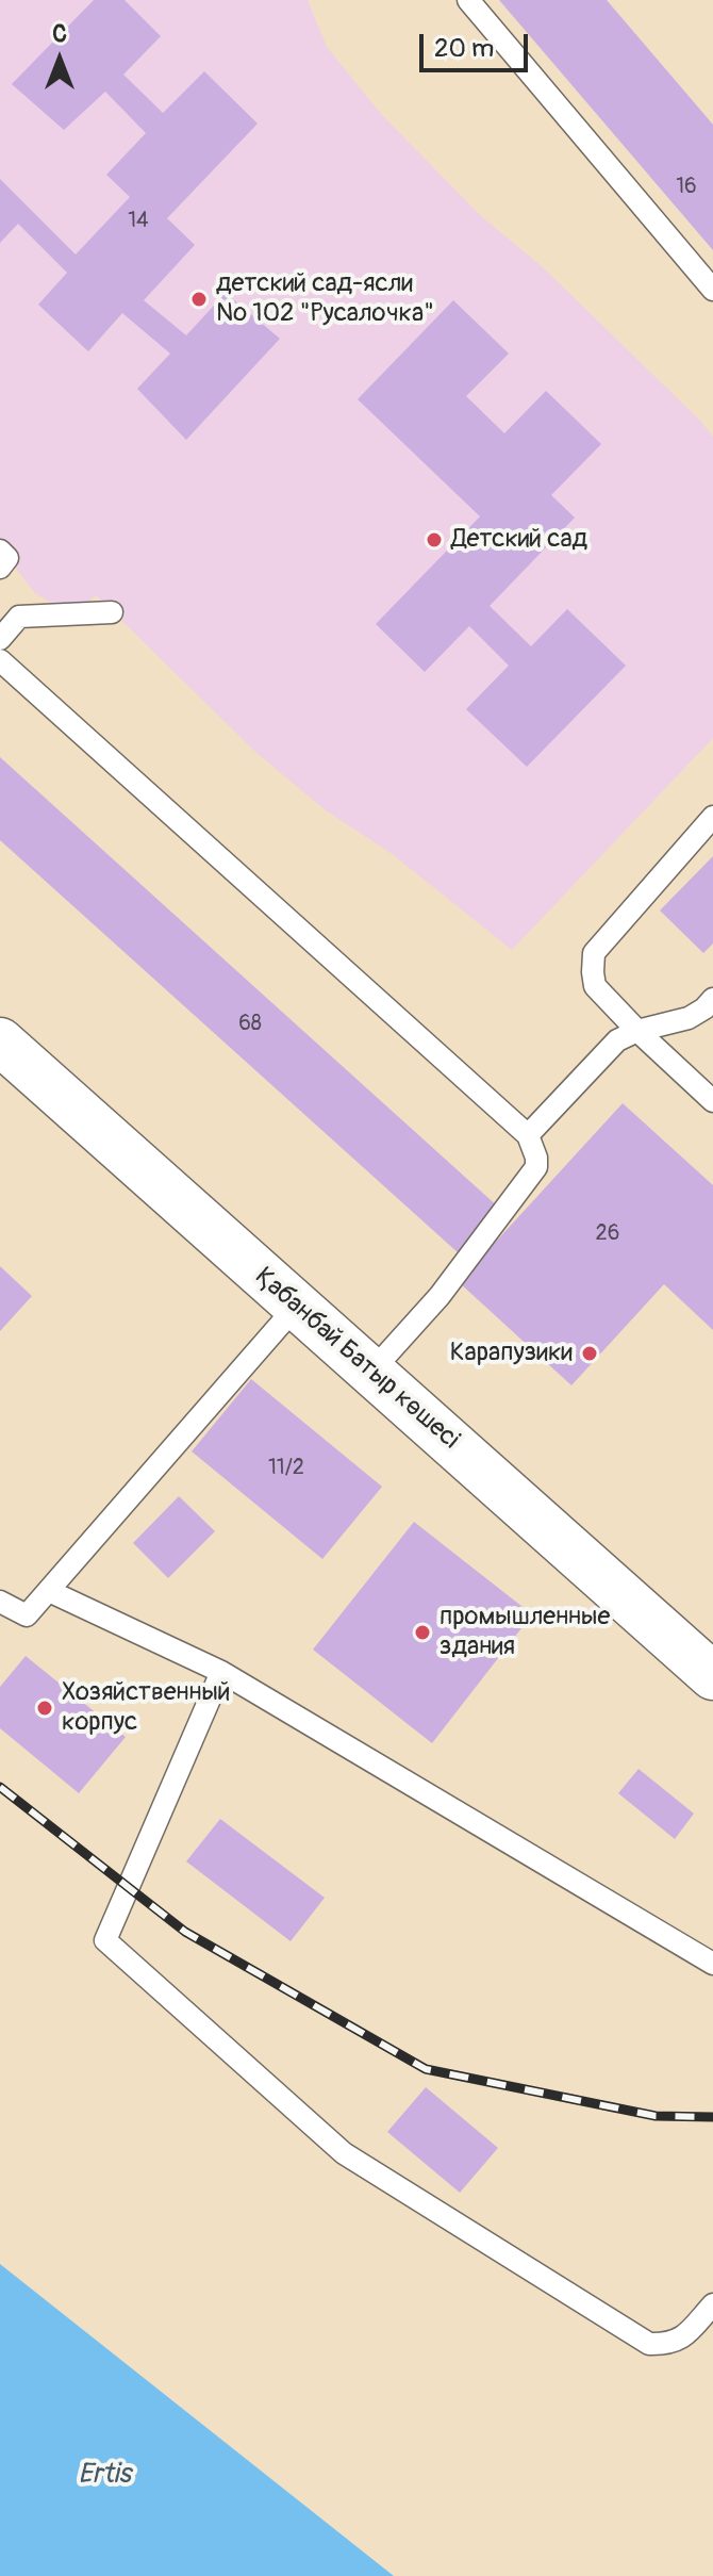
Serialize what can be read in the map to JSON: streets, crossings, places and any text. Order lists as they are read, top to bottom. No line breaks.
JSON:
{"streets":{"main road":["Қабанбай Батыр көшесі"]},"water":["Ertis"],"places":["детский сад-ясли № 102 \"Русалочка\"","Детский сад","Карапузики","промышленные здания","Хозяйственный корпус"],"house_numbers":["16","14","68","26","11/2"],"scale_bar":"20 m","north":"top"}
